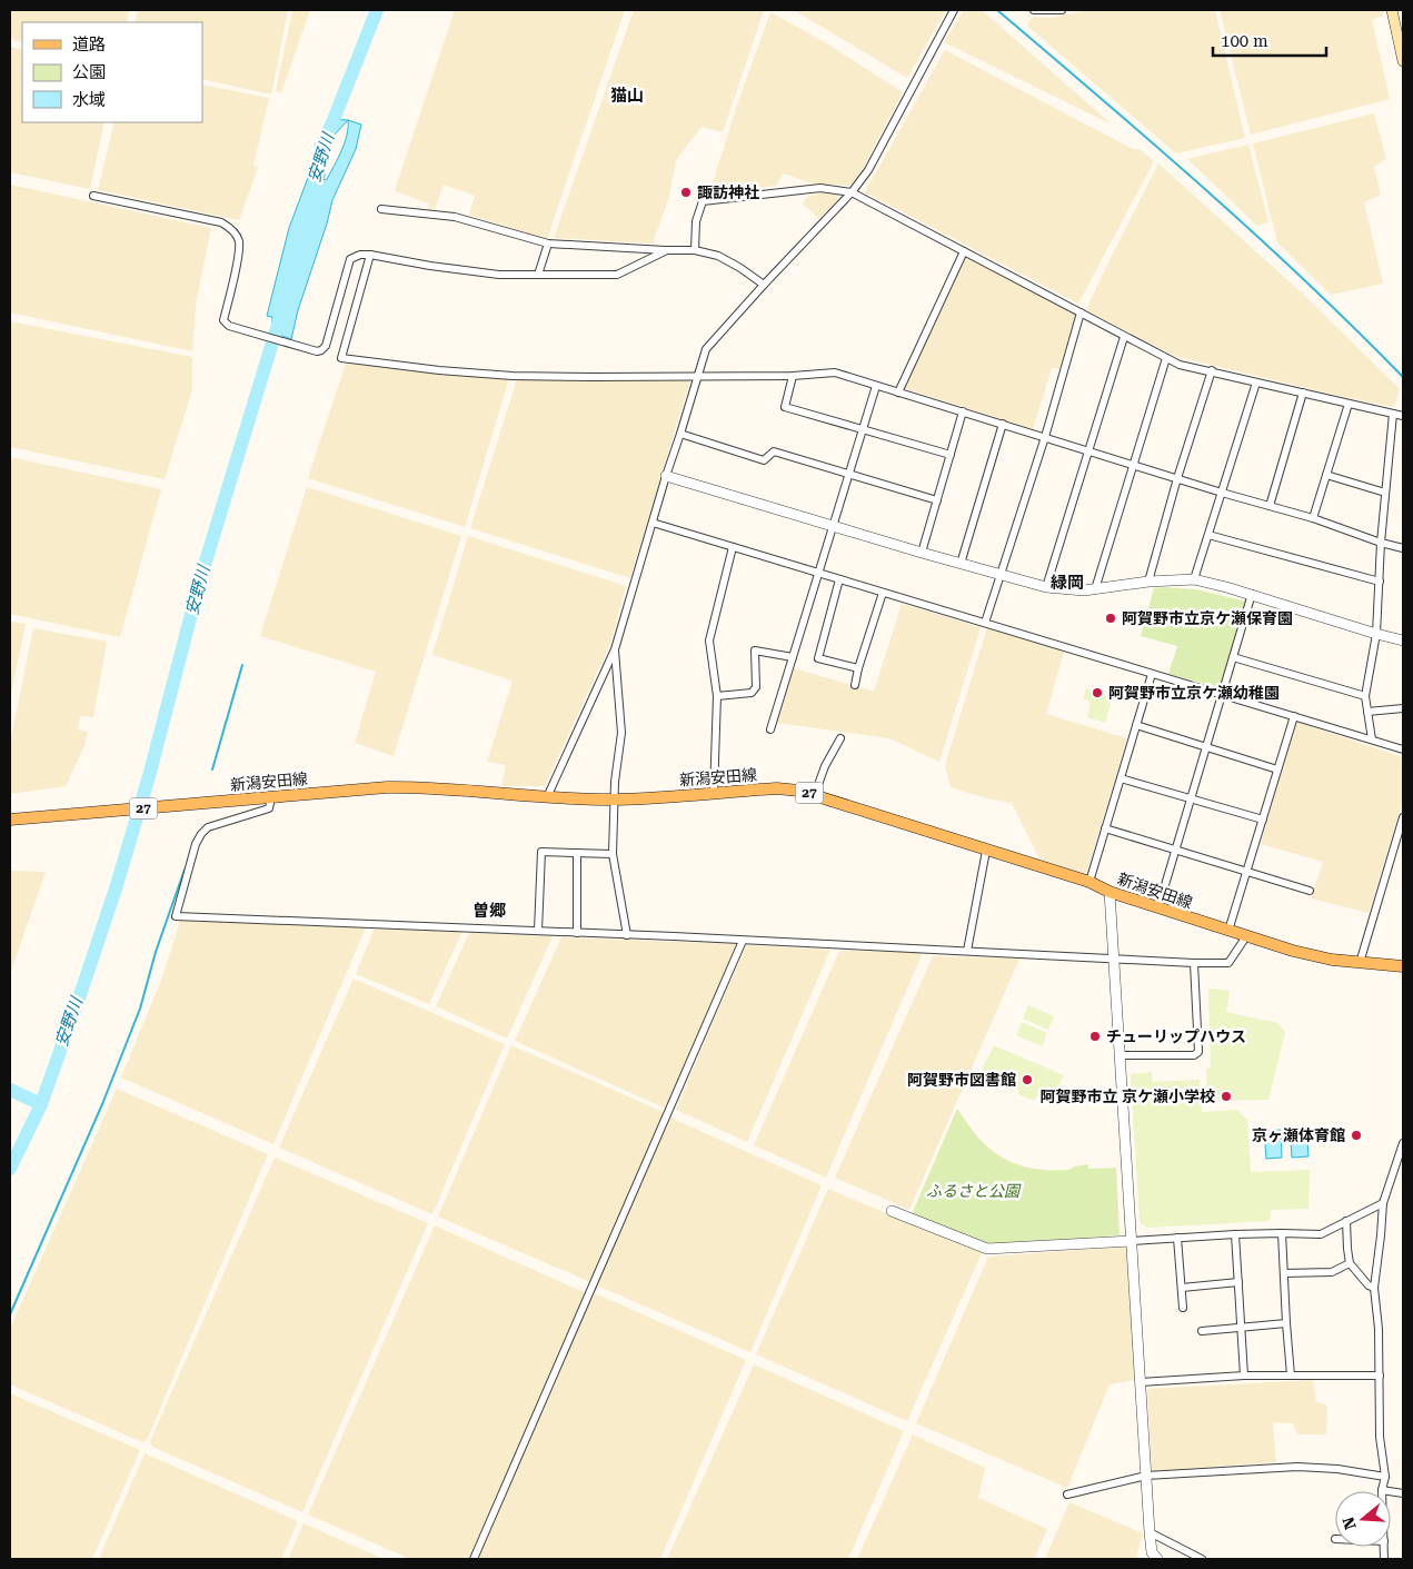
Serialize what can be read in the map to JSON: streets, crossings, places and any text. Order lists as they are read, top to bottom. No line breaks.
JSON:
{"streets":{"main road":["新潟安田線","27"]},"districts":["猫山","緑岡","曽郷"],"water":["安野川"],"parks":["ふるさと公園"],"places":["諏訪神社","阿賀野市立京ケ瀬保育園","阿賀野市立京ケ瀬幼稚園","チューリップハウス","阿賀野市図書館","阿賀野市立 京ケ瀬小学校","京ヶ瀬体育館"],"legend":["道路","公園","水域"],"scale_bar":"100 m","north":"left"}
